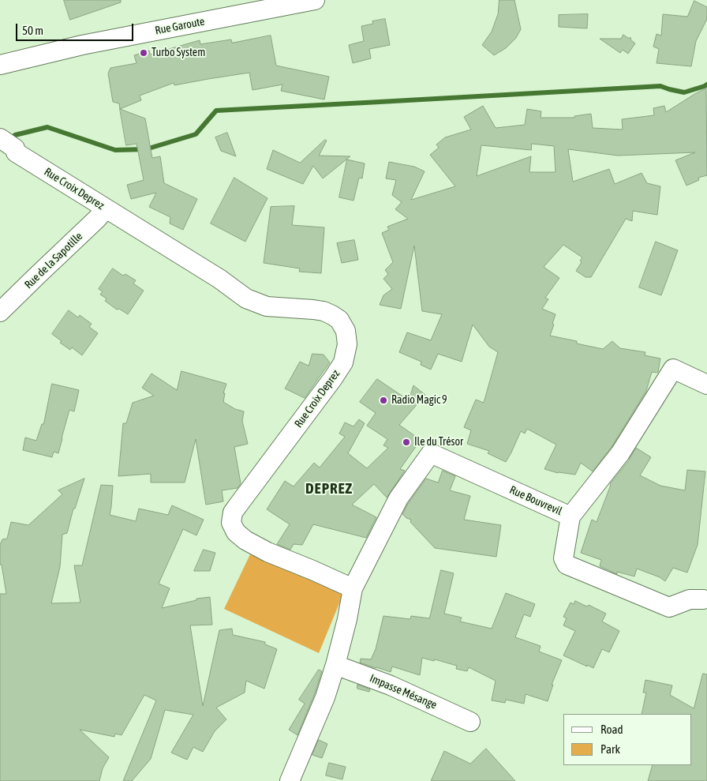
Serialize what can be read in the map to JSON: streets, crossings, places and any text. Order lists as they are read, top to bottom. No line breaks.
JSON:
{"streets":{"street":["Rue Garoute","Rue Croix Deprez","Rue de la Sapotille","Rue Bouvrevil","Impasse Mésange"]},"crossings":[["Rue Croix Deprez","Rue de la Sapotille"],["Rue Croix Deprez","Rue Bouvrevil"]],"districts":["DEPREZ"],"places":["Turbo System","Radio Magic 9","Ile du Trésor"],"legend":["Road","Park"],"scale_bar":"50 m"}
